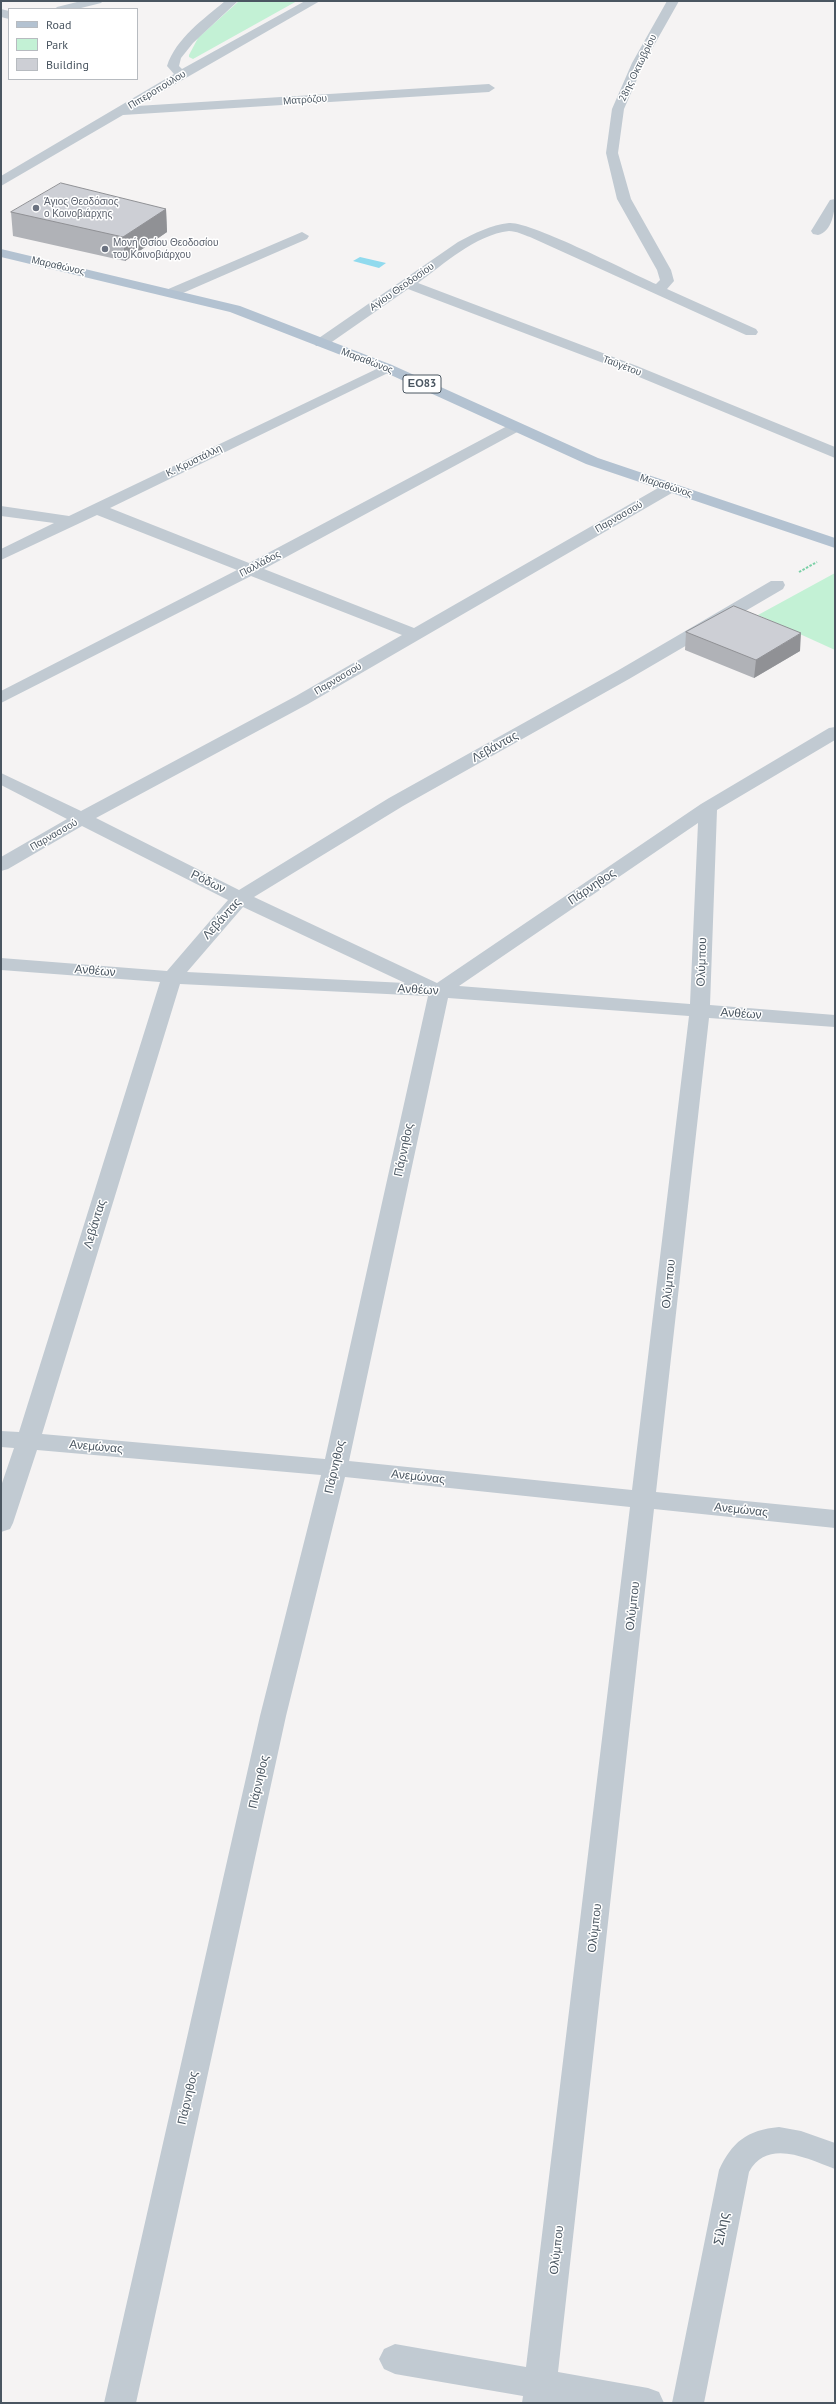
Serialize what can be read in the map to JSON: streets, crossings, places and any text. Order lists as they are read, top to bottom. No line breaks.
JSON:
{"streets":{"main road":["Μαραθώνος","ΕΟ83"],"street":["28ης Οκτωβρίου","Πιπεροπούλου","Ματρόζου","Αγίου Θεοδοσίου","Ταϋγέτου","Κ. Κρυστάλλη","Παρνασσού","Παλλάδος","Λεβάντας","Ρόδων","Πάρνηθος","Ολύμπου","Ανθέων","Ανεμώνας","Σίλης"]},"crossings":[["28ης Οκτωβρίου","Αγίου Θεοδοσίου"],["Πιπεροπούλου","Ματρόζου"],["Μαραθώνος","Αγίου Θεοδοσίου"],["Μαραθώνος","Κ. Κρυστάλλη"],["Μαραθώνος","Παρνασσού"],["Μαραθώνος","Παλλάδος"],["Αγίου Θεοδοσίου","Ταϋγέτου"],["Παρνασσού","Ρόδων"],["Λεβάντας","Ρόδων"],["Λεβάντας","Ανθέων"],["Λεβάντας","Ανεμώνας"],["Ρόδων","Πάρνηθος"],["Ρόδων","Ανθέων"],["Πάρνηθος","Ολύμπου"],["Πάρνηθος","Ανθέων"],["Πάρνηθος","Ανεμώνας"],["Ολύμπου","Ανθέων"],["Ολύμπου","Ανεμώνας"]],"places":["Άγιος Θεοδόσιος ο Κοινοβιάρχης","Μονή Οσίου Θεοδοσίου του Κοινοβιάρχου"],"legend":["Road","Park","Building"]}
